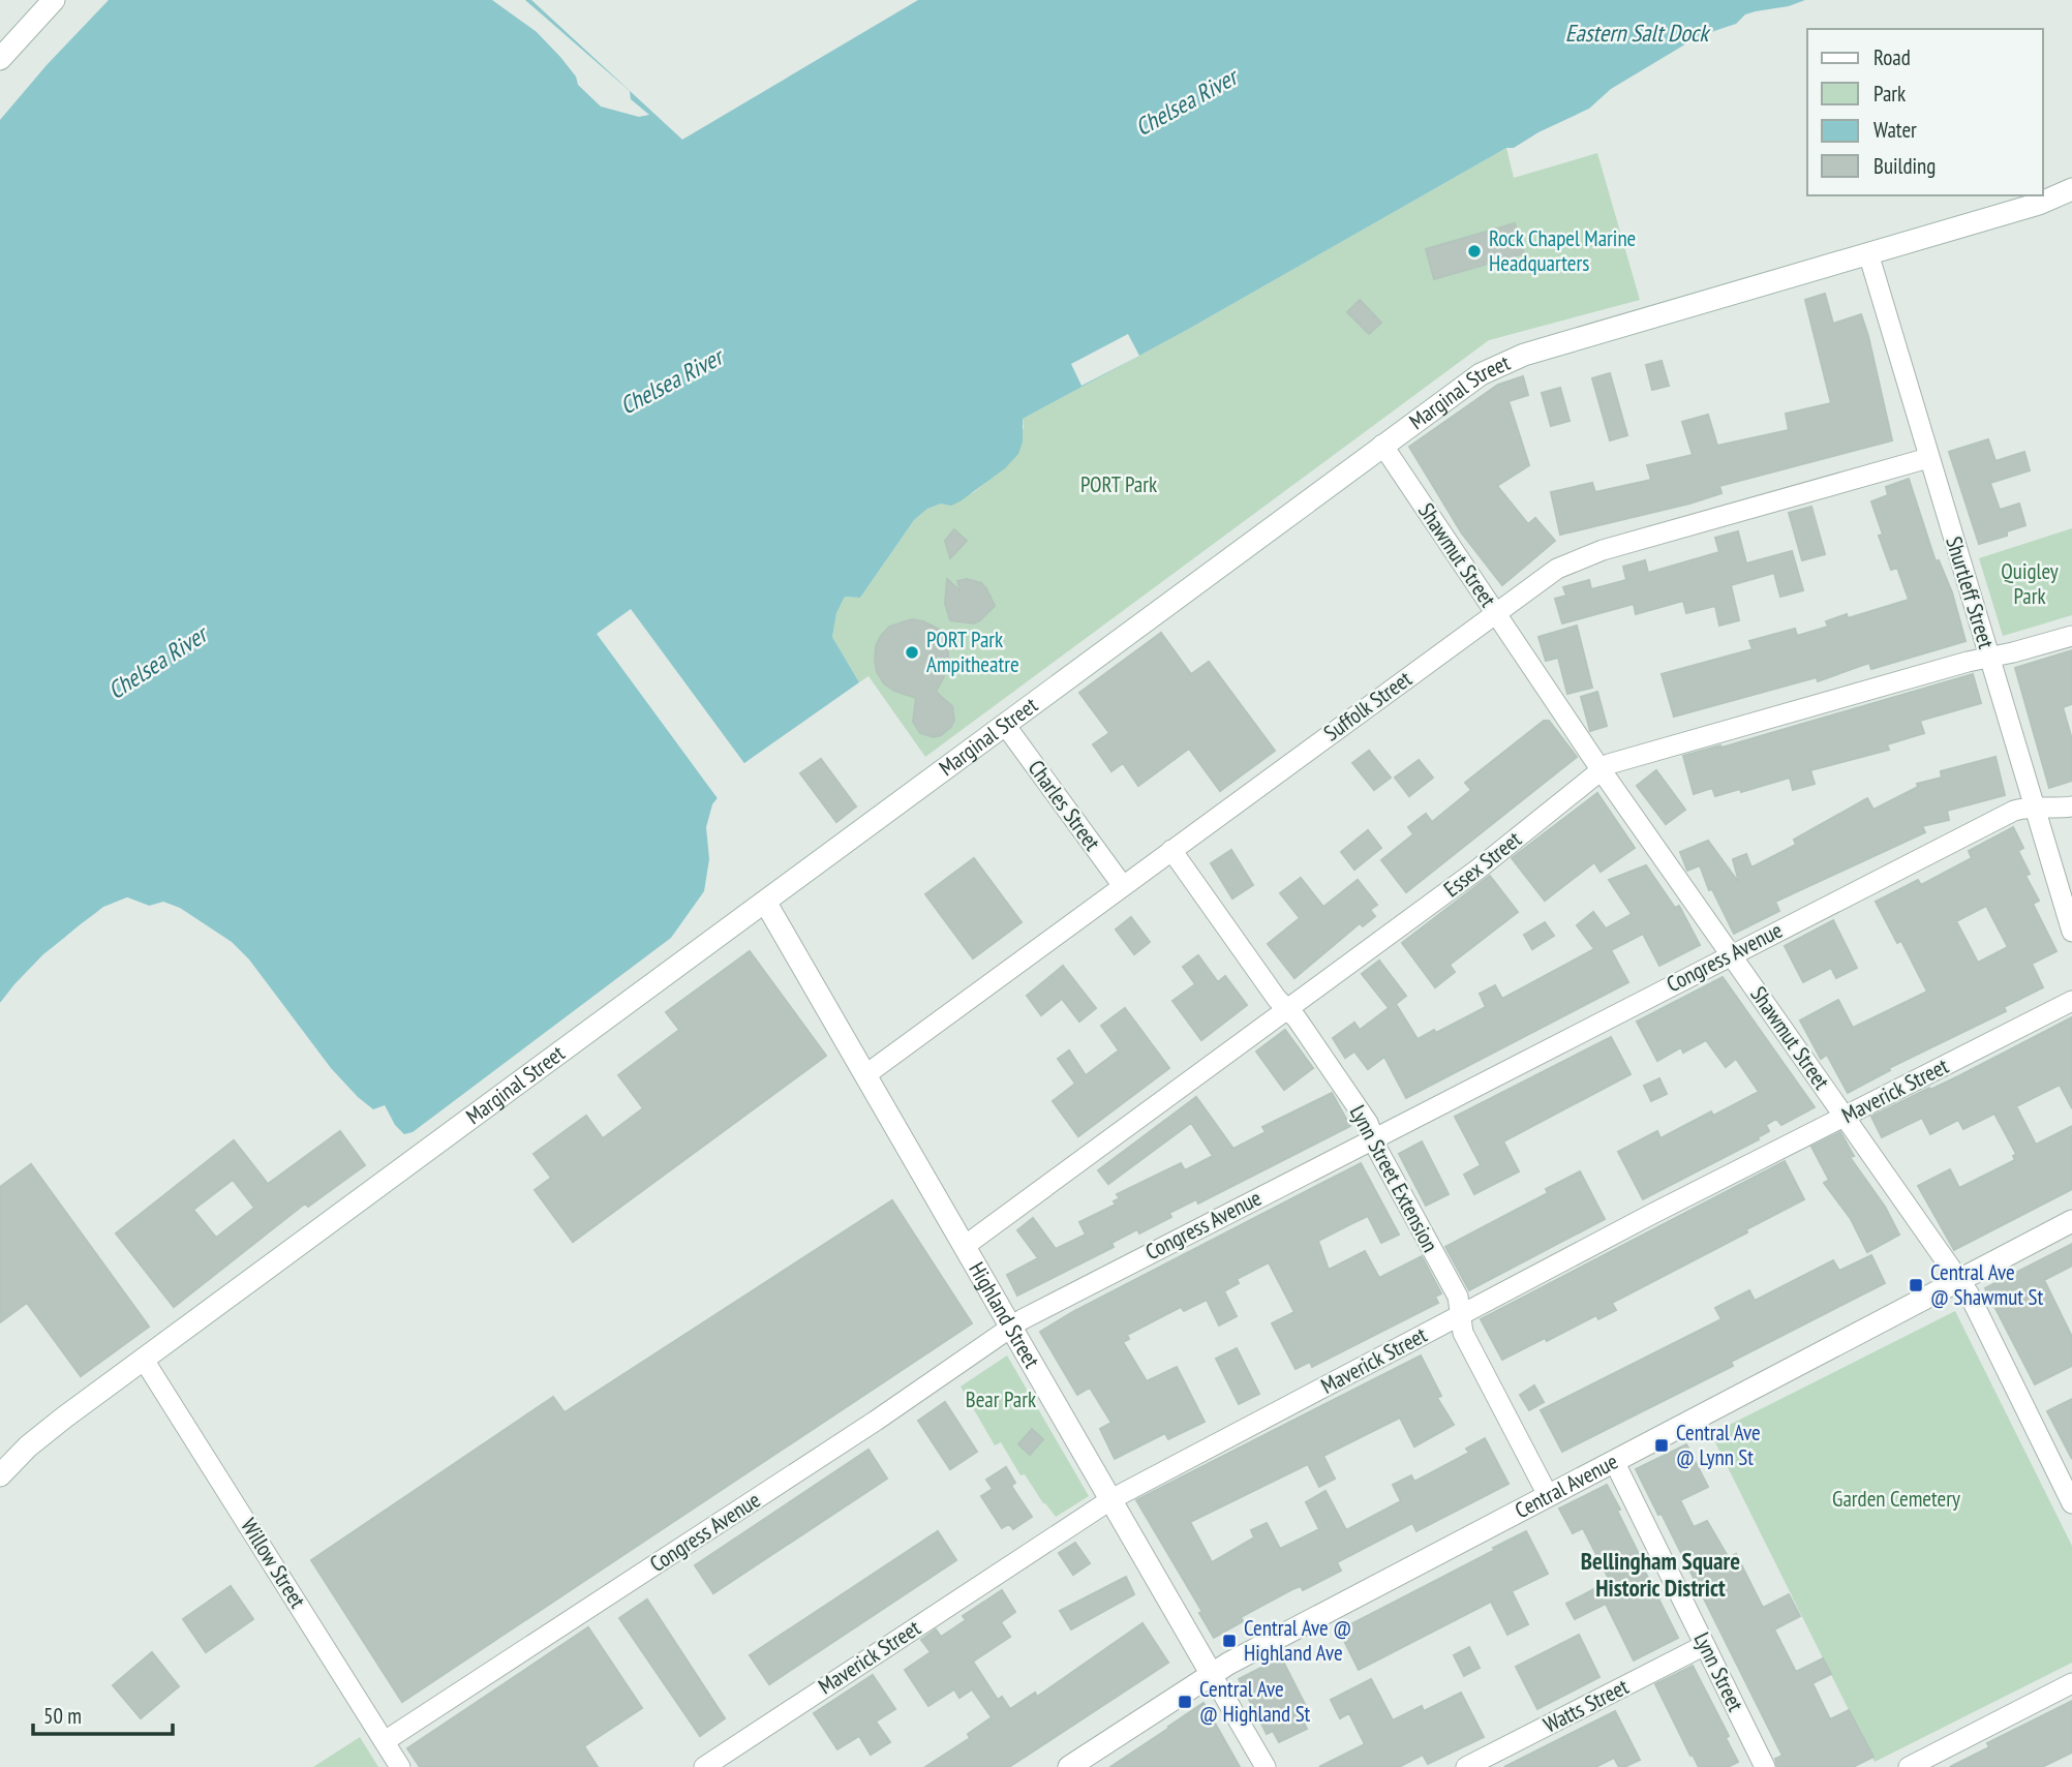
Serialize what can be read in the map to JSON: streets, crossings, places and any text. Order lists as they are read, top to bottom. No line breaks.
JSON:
{"streets":{"main road":["Marginal Street","Highland Street","Central Avenue"],"street":["Shawmut Street","Shurtleff Street","Suffolk Street","Charles Street","Essex Street","Congress Avenue","Maverick Street","Lynn Street Extension","Willow Street","Lynn Street","Watts Street"]},"crossings":[["Marginal Street","Shawmut Street"],["Marginal Street","Shurtleff Street"],["Marginal Street","Charles Street"],["Marginal Street","Highland Street"],["Marginal Street","Willow Street"],["Shawmut Street","Suffolk Street"],["Shawmut Street","Essex Street"],["Shawmut Street","Congress Avenue"],["Shawmut Street","Maverick Street"],["Shawmut Street","Central Avenue"],["Shurtleff Street","Suffolk Street"],["Shurtleff Street","Essex Street"],["Shurtleff Street","Congress Avenue"],["Suffolk Street","Charles Street"],["Suffolk Street","Lynn Street Extension"],["Suffolk Street","Highland Street"],["Essex Street","Lynn Street Extension"],["Essex Street","Highland Street"],["Congress Avenue","Lynn Street Extension"],["Congress Avenue","Highland Street"],["Congress Avenue","Willow Street"],["Maverick Street","Lynn Street Extension"],["Maverick Street","Highland Street"],["Lynn Street Extension","Central Avenue"],["Highland Street","Central Avenue"],["Central Avenue","Lynn Street"],["Lynn Street","Watts Street"]],"districts":["Bellingham Square Historic District"],"water":["Eastern Salt Dock","Chelsea River"],"parks":["PORT Park","Quigley Park","Bear Park","Garden Cemetery"],"places":{"other":["Rock Chapel Marine Headquarters","PORT Park Ampitheatre"],"transit":["Central Ave @ Shawmut St","Central Ave @ Lynn St","Central Ave @ Highland Ave","Central Ave @ Highland St"]},"legend":["Road","Park","Water","Building"],"scale_bar":"50 m"}
